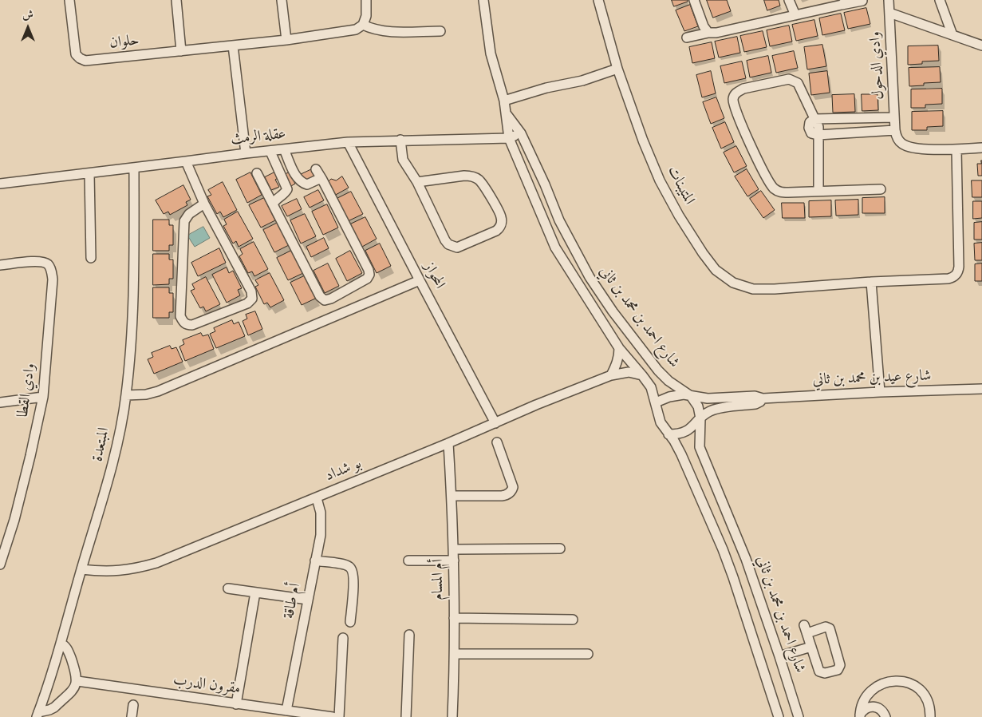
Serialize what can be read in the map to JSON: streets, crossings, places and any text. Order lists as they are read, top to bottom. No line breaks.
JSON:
{"streets":{"street":["حلوان","وادي الدحول","عقلة الرمث","المتيبنات","المحواز","شارع احمد بن محمد بن ثاني","شارع عيد بن محمد بن ثاني","وادي القطا","المبتعدة","بو شداد","أم المسام","أم طاقة","مقرون الدرب"]},"crossings":[["عقلة الرمث","المحواز"],["عقلة الرمث","شارع احمد بن محمد بن ثاني"],["عقلة الرمث","المبتعدة"],["المحواز","بو شداد"],["شارع احمد بن محمد بن ثاني","شارع عيد بن محمد بن ثاني"],["شارع احمد بن محمد بن ثاني","بو شداد"],["المبتعدة","بو شداد"],["بو شداد","أم المسام"],["بو شداد","أم طاقة"],["أم طاقة","مقرون الدرب"]],"north":"top"}
